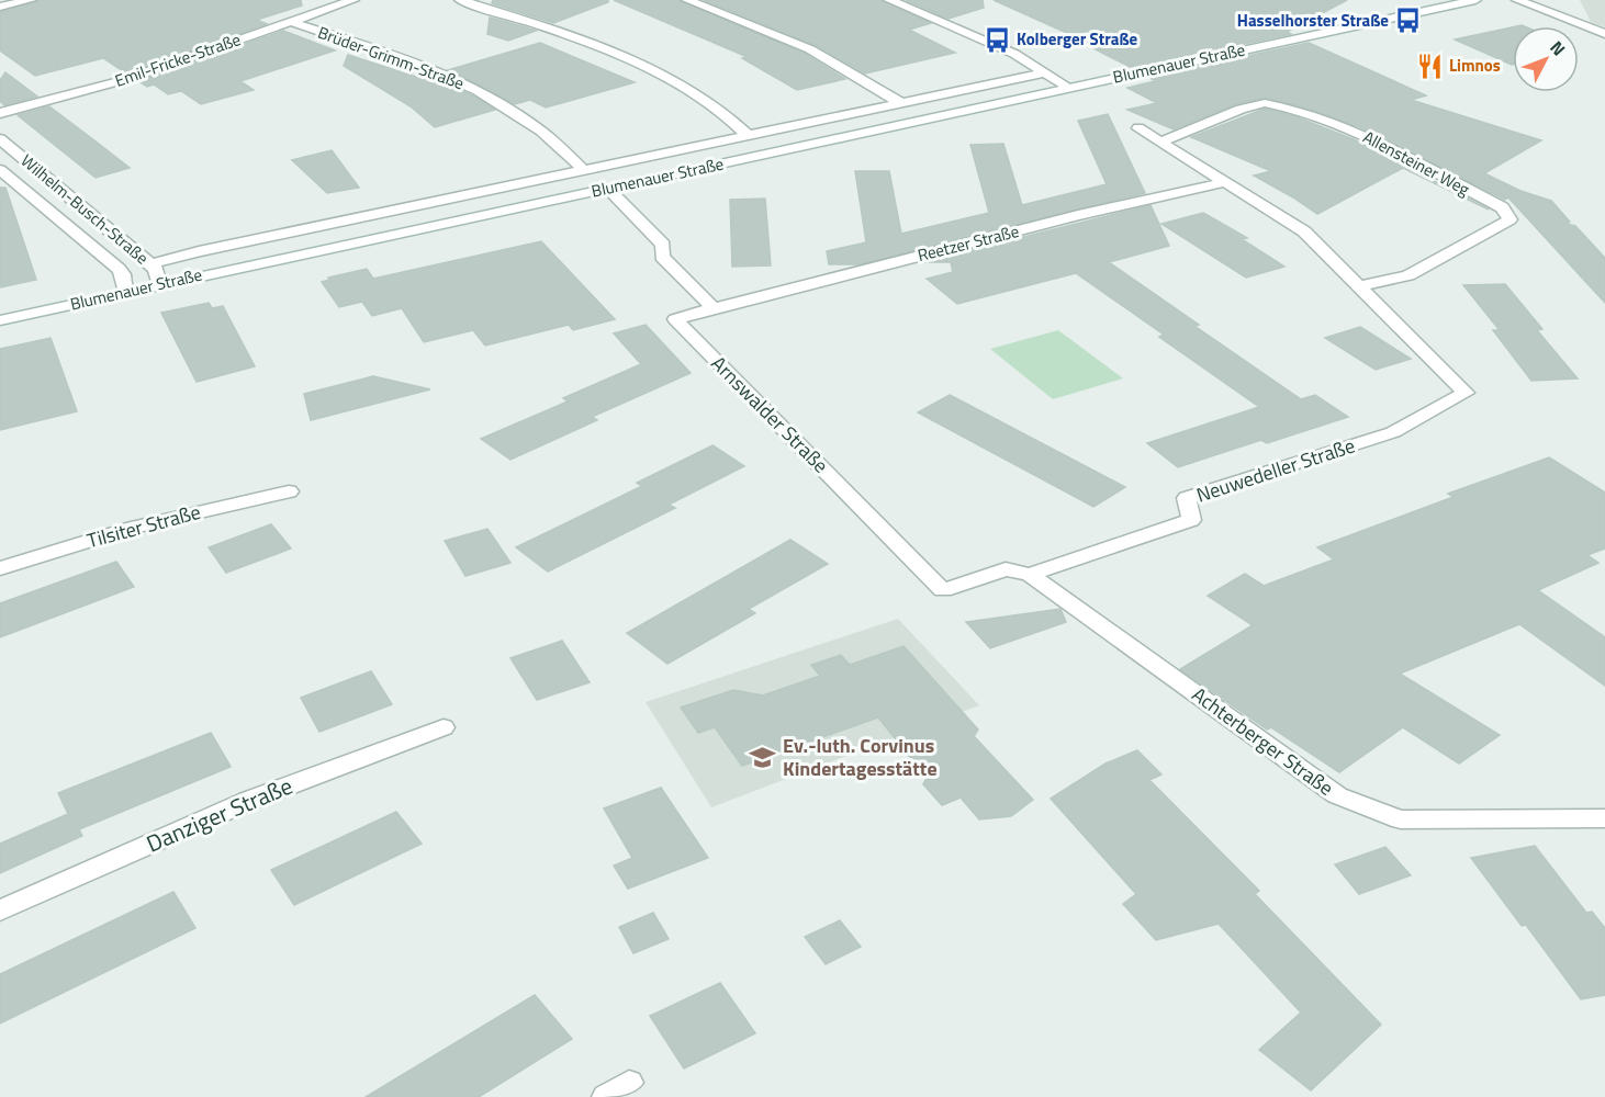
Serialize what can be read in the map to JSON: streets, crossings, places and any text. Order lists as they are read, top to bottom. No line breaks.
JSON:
{"streets":{"street":["Brüder-Grimm-Straße","Emil-Fricke-Straße","Blumenauer Straße","Allensteiner Weg","Wilhelm-Busch-Straße","Reetzer Straße","Arnswalder Straße","Neuwedeller Straße","Tilsiter Straße","Achterberger Straße","Danziger Straße"]},"crossings":[["Brüder-Grimm-Straße","Emil-Fricke-Straße"],["Brüder-Grimm-Straße","Blumenauer Straße"],["Blumenauer Straße","Wilhelm-Busch-Straße"],["Allensteiner Weg","Neuwedeller Straße"],["Reetzer Straße","Arnswalder Straße"],["Arnswalder Straße","Neuwedeller Straße"],["Arnswalder Straße","Achterberger Straße"],["Neuwedeller Straße","Achterberger Straße"]],"places":{"bus stop":["Hasselhorster Straße","Kolberger Straße"],"restaurant":["Limnos"],"school or university":["Ev.-luth. Corvinus Kindertagesstätte"]},"north":"top right"}
